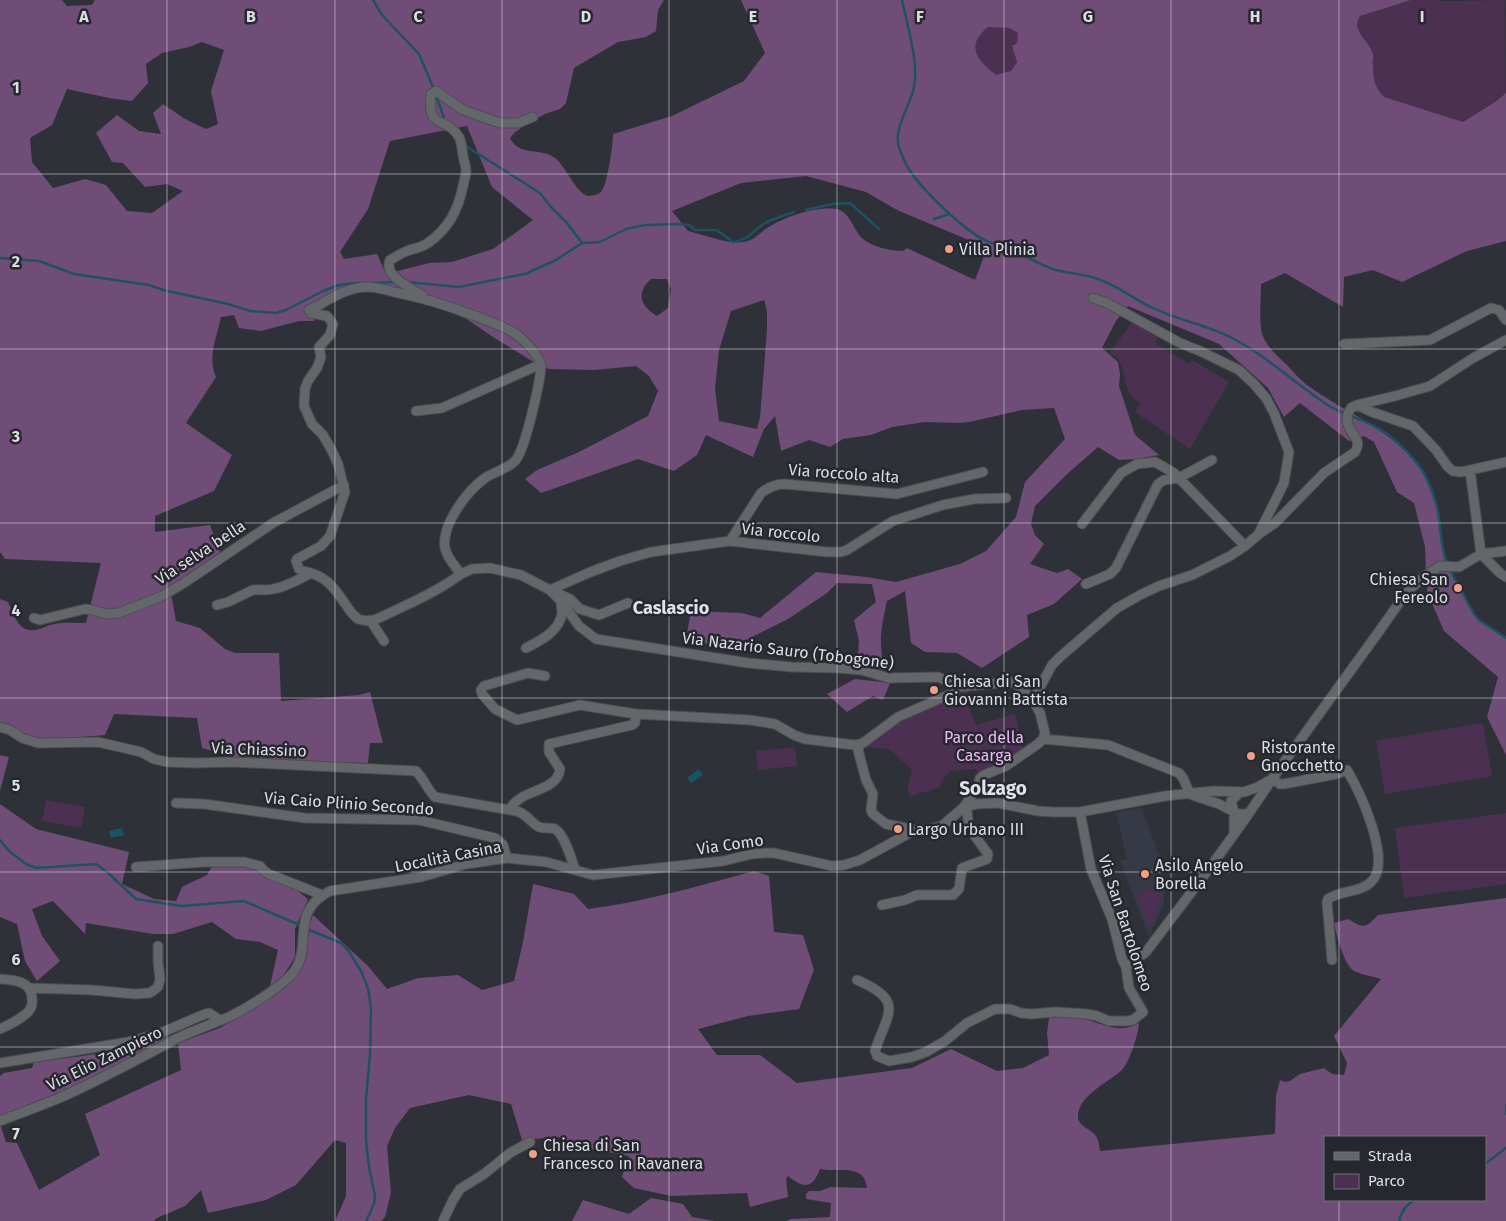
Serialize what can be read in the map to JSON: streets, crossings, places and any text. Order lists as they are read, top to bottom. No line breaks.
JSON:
{"streets":{"street":["Via roccolo alta","Via roccolo","Via selva bella","Via Nazario Sauro (Tobogone)","Via Chiassino","Via Caio Plinio Secondo","Via Como","Località Casina","Via San Bartolomeo","Via Elio Zampiero"]},"crossings":[["Via roccolo alta","Via roccolo"],["Via roccolo","Via Nazario Sauro (Tobogone)"],["Via Caio Plinio Secondo","Località Casina"],["Via Como","Località Casina"],["Località Casina","Via Elio Zampiero"]],"districts":["Caslascio","Solzago"],"parks":["Parco della Casarga"],"places":["Villa Plinia","Chiesa San Fereolo","Chiesa di San Giovanni Battista","Ristorante Gnocchetto","Largo Urbano III","Asilo Angelo Borella","Chiesa di San Francesco in Ravanera"],"legend":["Strada","Parco"],"grid":{"columns":["A","B","C","D","E","F","G","H","I"],"rows":["1","2","3","4","5","6","7"]}}
